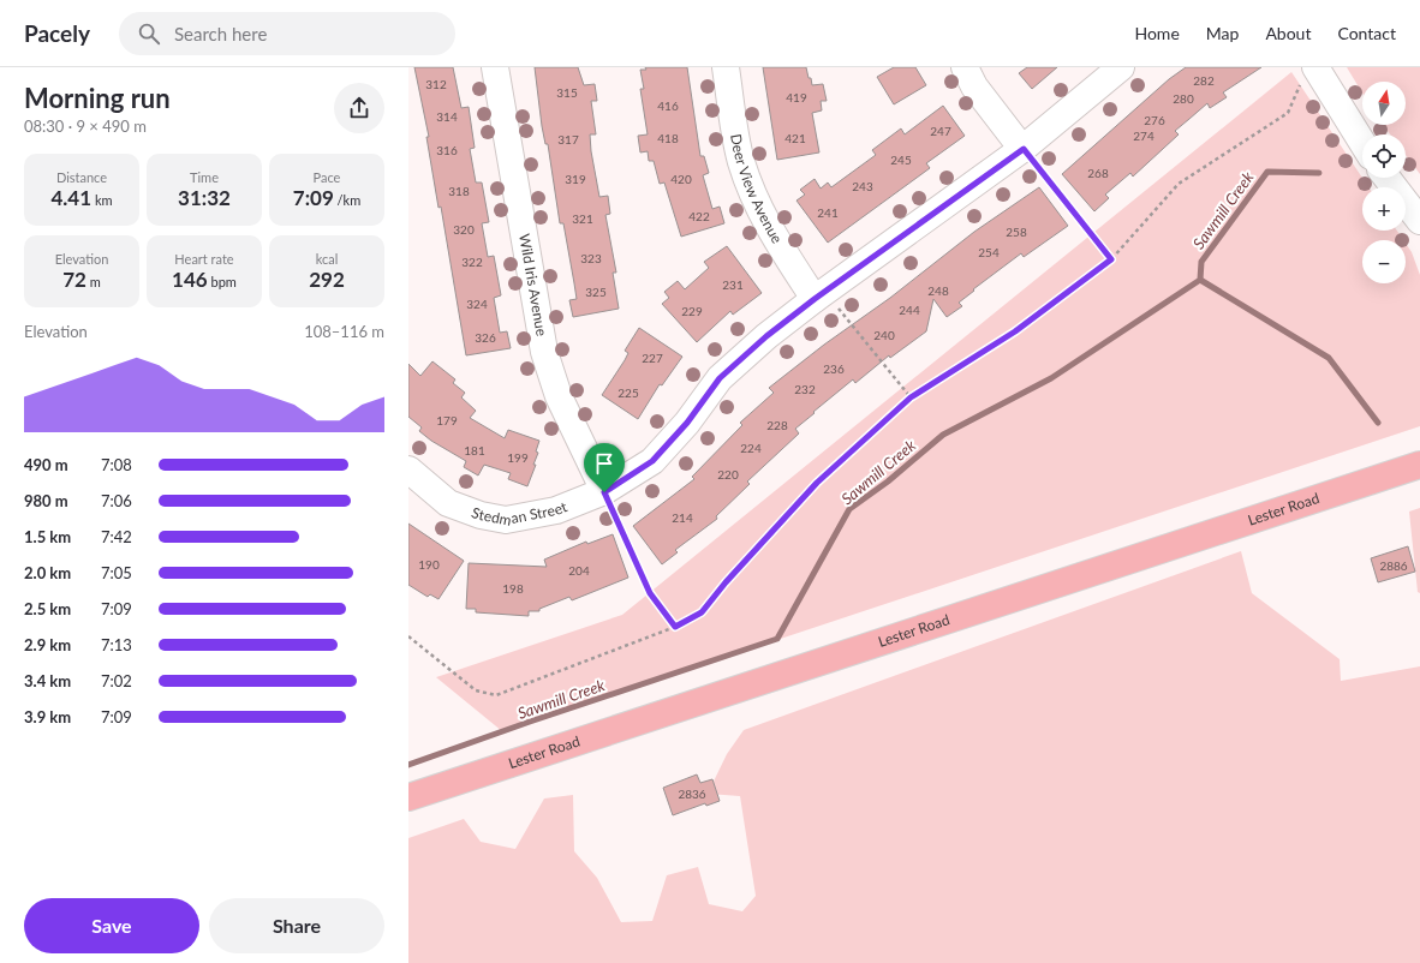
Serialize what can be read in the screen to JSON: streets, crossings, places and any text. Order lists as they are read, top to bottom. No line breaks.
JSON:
{"streets":{"main road":["Lester Road"],"street":["Deer View Avenue","Wild Iris Avenue","Stedman Street"]},"crossings":[["Deer View Avenue","Stedman Street"],["Wild Iris Avenue","Stedman Street"]],"water":["Sawmill Creek"],"house_numbers":["282","312","315","419","280","416","314","276","247","274","418","421","317","316","245","268","319","420","243","318","241","422","321","320","258","254","323","322","231","248","325","324","244","229","240","326","227","236","232","225","179","228","224","181","199","220","214","190","2886","204","198","2836"],"north":"top","page":{"header":"Pacely","search":"Search here","nav":["Home","Map","About","Contact"],"heading":["Morning run","08:30 · 9 × 490 m"],"map_buttons":["+","−"],"stats":[["Distance","4.41 km"],["Time","31:32"],["Pace","7:09 /km"],["Elevation","72 m"],["Heart rate","146 bpm"],["kcal","292"]],"chart":["Elevation","108–116 m"],"list":[{"name":"490 m","note":"7:08"},{"name":"980 m","note":"7:06"},{"name":"1.5 km","note":"7:42"},{"name":"2.0 km","note":"7:05"},{"name":"2.5 km","note":"7:09"},{"name":"2.9 km","note":"7:13"},{"name":"3.4 km","note":"7:02"},{"name":"3.9 km","note":"7:09"}],"buttons":["Save","Share"]}}
